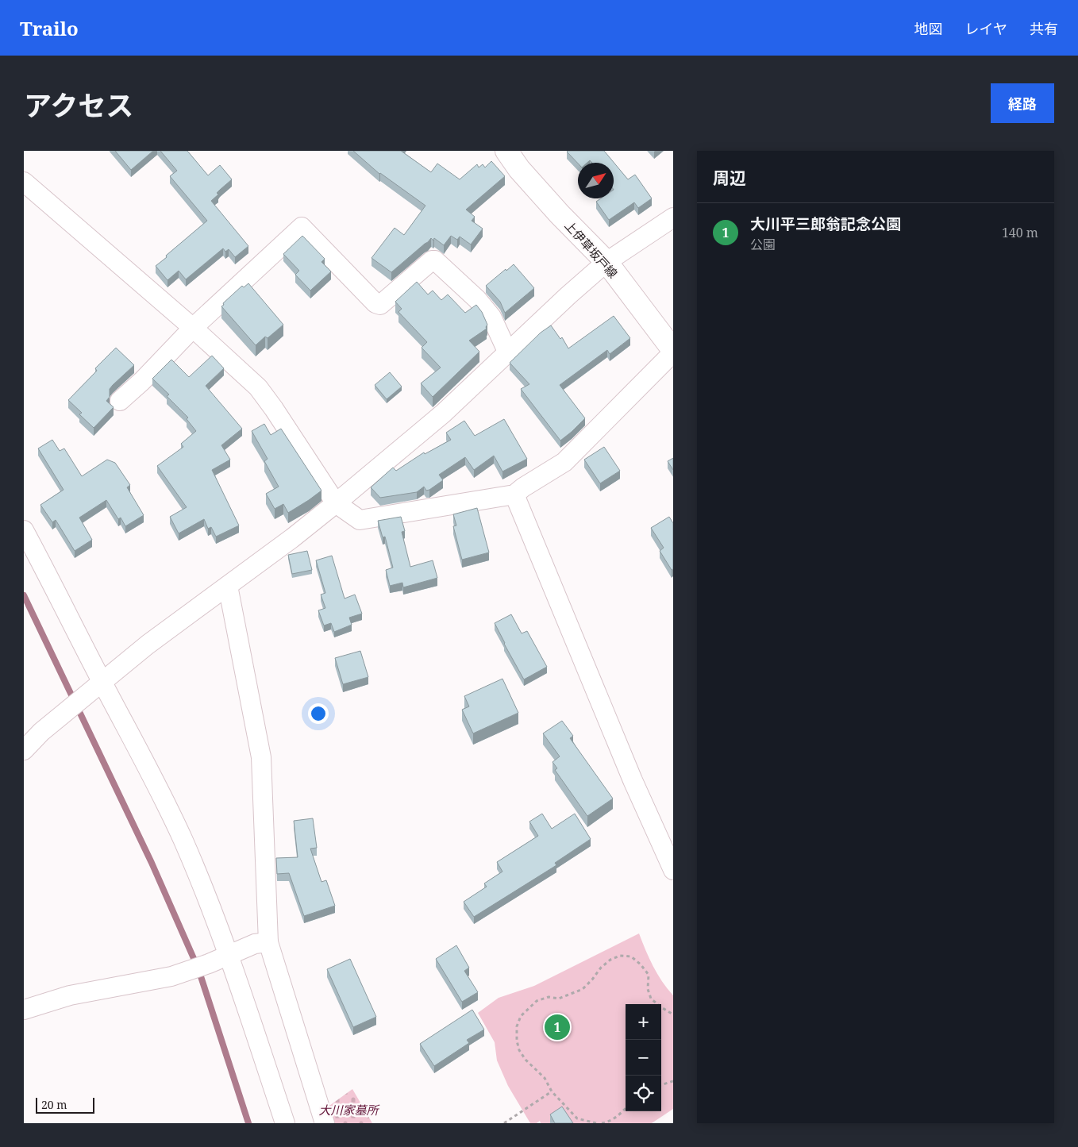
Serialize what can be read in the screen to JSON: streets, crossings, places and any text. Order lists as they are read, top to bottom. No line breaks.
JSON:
{"streets":{"main road":["上伊草坂戸線"]},"parks":["大川家墓所"],"scale_bar":"20 m","north":"top right","page":{"header":"Trailo","nav":["地図","レイヤ","共有"],"title":"アクセス","buttons":"経路","heading":"周辺","list":[{"mark":"1","name":"大川平三郎翁記念公園","note":"公園","value":"140 m"}],"map_buttons":["+","−"],"pins":"1","scale":"20 m"}}
